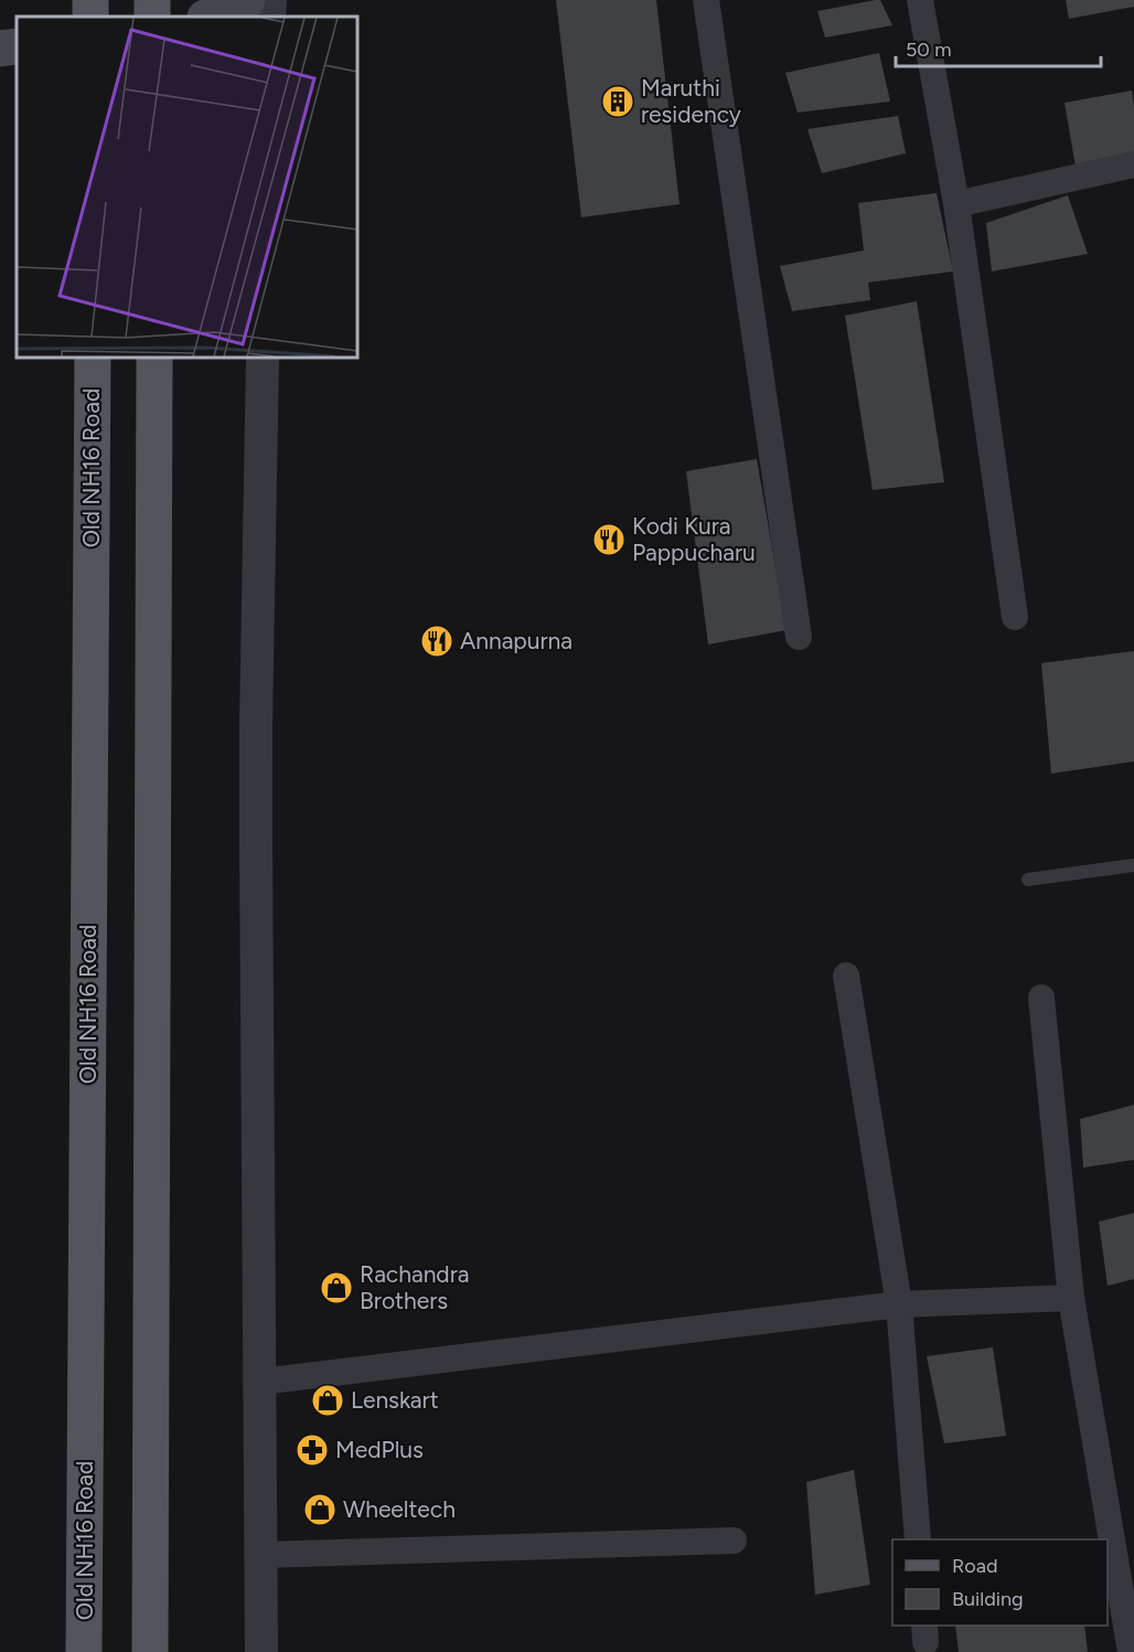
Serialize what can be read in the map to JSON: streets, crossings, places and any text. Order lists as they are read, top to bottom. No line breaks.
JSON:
{"streets":{"main road":["Old NH16 Road"]},"places":{"building":["Maruthi residency"],"restaurant":["Kodi Kura Pappucharu","Annapurna"],"shop":["Rachandra Brothers","Lenskart","Wheeltech"],"pharmacy":["MedPlus"]},"legend":["Road","Building"],"scale_bar":"50 m"}
